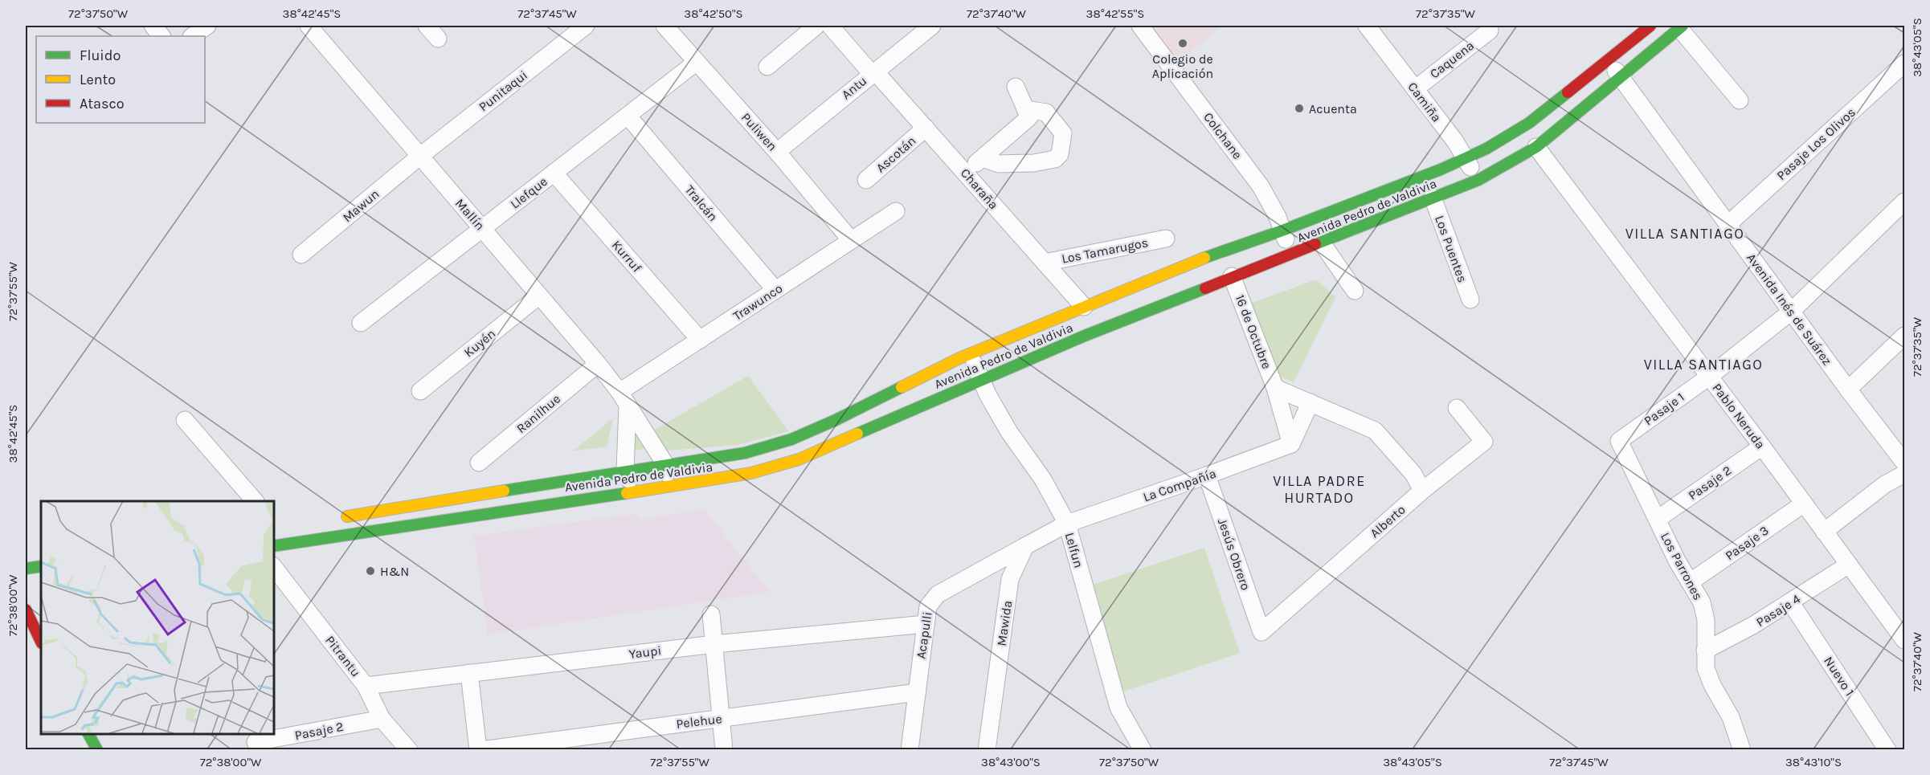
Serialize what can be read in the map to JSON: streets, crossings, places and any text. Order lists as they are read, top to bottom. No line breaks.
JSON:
{"streets":{"main road":["Avenida Pedro de Valdivia"],"street":["Caquena","Antu","Punitaqui","Camiña","Puliwen","Colchane","Pasaje Los Olivos","Ascotán","Charaña","Llefque","Tralcán","Mawun","Mallín","Los Puentes","Los Tamarugos","Kurruf","Trawunco","Avenida Inés de Suárez","16 de Octubre","Kuyén","Pasaje 1","Ranilhue","Pablo Neruda","Pasaje 2","La Compañía","Alberto","Pasaje 3","Lelfun","Jesús Obrero","Los Parrones","Pasaje 4","Mawida","Acapulli","Yaupi","Pitrantu","Nuevo 1","Pelehue"]},"crossings":[["Caquena","Camiña"],["Antu","Puliwen"],["Antu","Charaña"],["Punitaqui","Mawun"],["Punitaqui","Mallín"],["Camiña","Avenida Pedro de Valdivia"],["Puliwen","Llefque"],["Puliwen","Trawunco"],["Colchane","Avenida Pedro de Valdivia"],["Pasaje Los Olivos","Avenida Inés de Suárez"],["Ascotán","Charaña"],["Charaña","Avenida Pedro de Valdivia"],["Charaña","Los Tamarugos"],["Llefque","Tralcán"],["Llefque","Mallín"],["Llefque","Kurruf"],["Tralcán","Trawunco"],["Mawun","Mallín"],["Avenida Pedro de Valdivia","Mallín"],["Avenida Pedro de Valdivia","Los Puentes"],["Avenida Pedro de Valdivia","Avenida Inés de Suárez"],["Avenida Pedro de Valdivia","16 de Octubre"],["Avenida Pedro de Valdivia","Pablo Neruda"],["Avenida Pedro de Valdivia","Lelfun"],["Mallín","Trawunco"],["Mallín","Kuyén"],["Mallín","Ranilhue"],["Kurruf","Trawunco"],["Avenida Inés de Suárez","Pasaje 1"],["16 de Octubre","La Compañía"],["Pasaje 1","Pablo Neruda"],["Pasaje 1","Los Parrones"],["Pablo Neruda","Pasaje 2"],["Pablo Neruda","Pasaje 3"],["Pablo Neruda","Pasaje 4"],["Pasaje 2","Los Parrones"],["Pasaje 2","Pitrantu"],["La Compañía","Lelfun"],["La Compañía","Jesús Obrero"],["Alberto","Jesús Obrero"],["Pasaje 3","Los Parrones"],["Los Parrones","Pasaje 4"],["Pasaje 4","Nuevo 1"],["Mawida","Acapulli"],["Acapulli","Yaupi"],["Acapulli","Pelehue"],["Yaupi","Pitrantu"]],"districts":["VILLA SANTIAGO","VILLA SANTIAGO","VILLA PADRE HURTADO"],"places":["Colegio de Aplicación","Acuenta","H&N"],"legend":["Fluido","Lento","Atasco"],"coordinates":["72°37'50\"W","38°42'45\"S","72°37'45\"W","38°42'50\"S","72°37'40\"W","38°42'55\"S","72°37'35\"W","38°43'05\"S","72°37'55\"W","72°38'00\"W","38°43'00\"S","38°43'10\"S"]}
